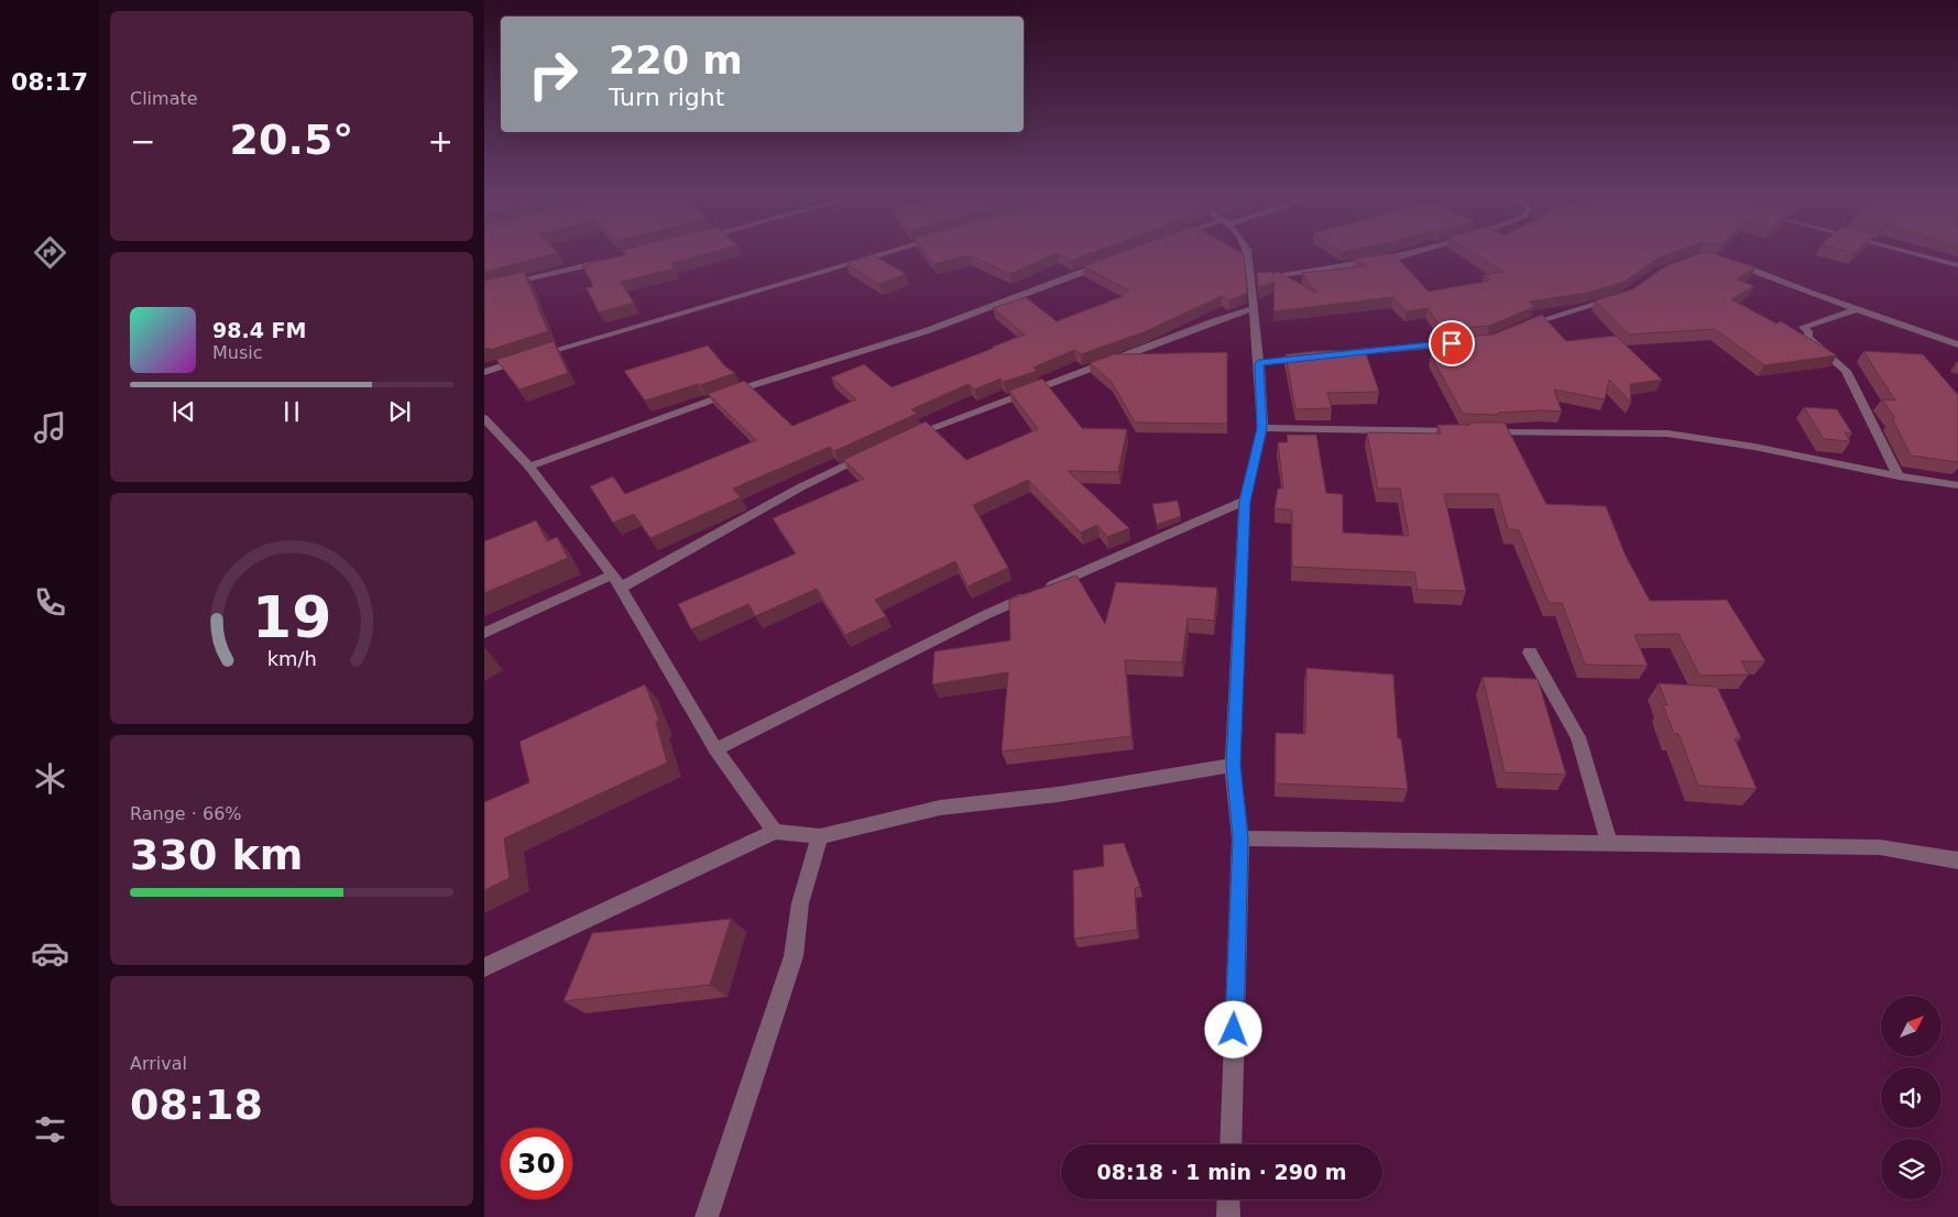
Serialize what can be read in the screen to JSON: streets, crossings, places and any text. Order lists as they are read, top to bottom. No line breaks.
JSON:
{"north":"top right","page":{"tabs":"08:17","tile":["Climate",["Range · 66%","330 km"],["Arrival","08:18"]],"turn":["220 m","Turn right"],"heat":["−","20.5°","+"],"song":["98.4 FM","Music"],"limit":"30","trip":"08:18 · 1 min · 290 m","gauge":["19","km/h"]}}
